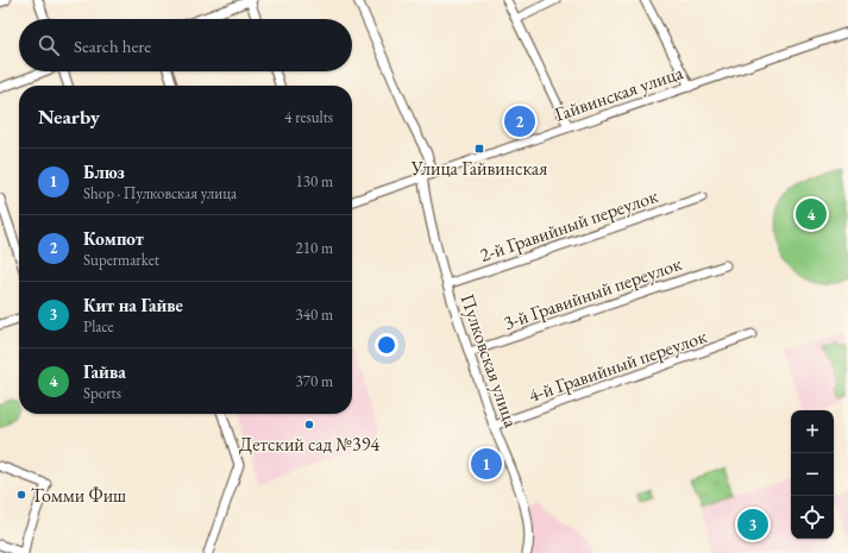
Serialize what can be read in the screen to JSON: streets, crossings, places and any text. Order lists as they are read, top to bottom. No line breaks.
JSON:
{"streets":{"street":["Гайвинская улица","2-й Гравийный переулок","3-й Гравийный переулок","Пулковская улица","4-й Гравийный переулок"]},"crossings":[["Гайвинская улица","Пулковская улица"],["2-й Гравийный переулок","Пулковская улица"],["3-й Гравийный переулок","Пулковская улица"],["Пулковская улица","4-й Гравийный переулок"]],"places":{"transit":["Улица Гайвинская"],"other":["Детский сад №394","Томми Фиш"]},"page":{"search":"Search here","heading":["Nearby","4 results"],"pins":["2","4","1","3"],"list":[{"mark":"1","name":"Блюз","note":"Shop · Пулковская улица","value":"130 m"},{"mark":"2","name":"Компот","note":"Supermarket","value":"210 m"},{"mark":"3","name":"Кит на Гайве","note":"Place","value":"340 m"},{"mark":"4","name":"Гайва","note":"Sports","value":"370 m"}],"map_buttons":["+","−"]}}
